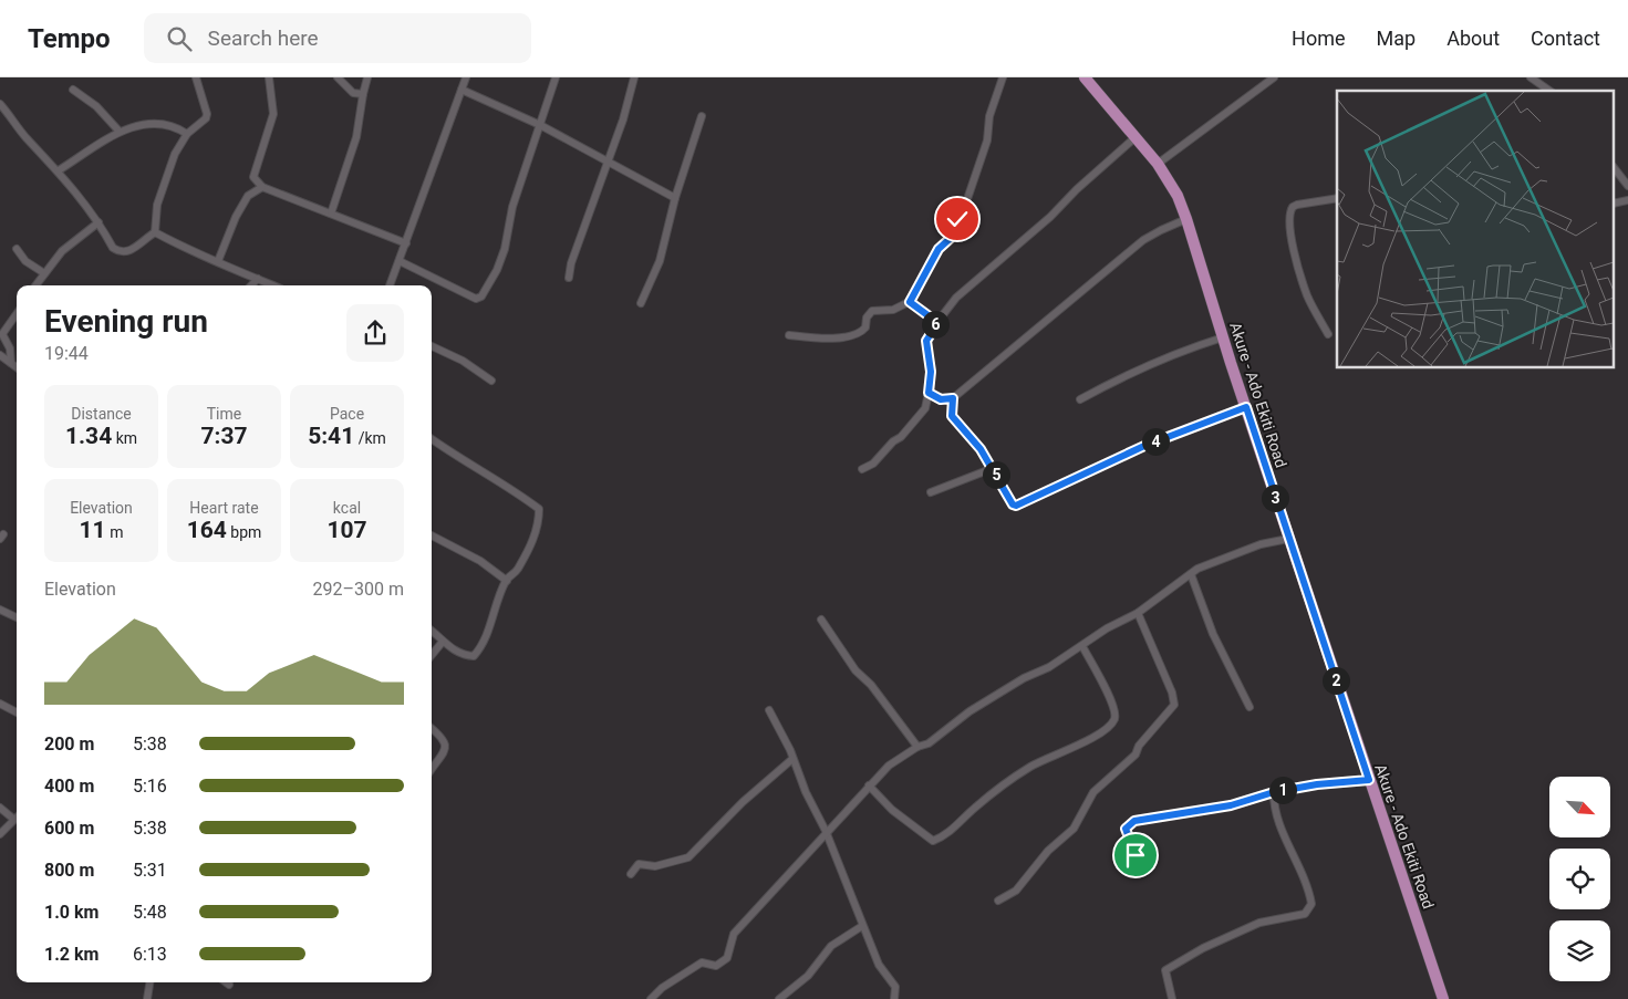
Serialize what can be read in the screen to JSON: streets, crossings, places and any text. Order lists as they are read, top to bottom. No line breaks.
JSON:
{"streets":{"main road":["Akure - Ado Ekiti Road"]},"north":"bottom right","page":{"header":"Tempo","search":"Search here","nav":["Home","Map","About","Contact"],"heading":["Evening run","19:44"],"pins":["6","4","5","3","2","1"],"stats":[["Distance","1.34 km"],["Time","7:37"],["Pace","5:41 /km"],["Elevation","11 m"],["Heart rate","164 bpm"],["kcal","107"]],"chart":["Elevation","292–300 m"],"list":[{"name":"200 m","note":"5:38"},{"name":"400 m","note":"5:16"},{"name":"600 m","note":"5:38"},{"name":"800 m","note":"5:31"},{"name":"1.0 km","note":"5:48"},{"name":"1.2 km","note":"6:13"}]}}
